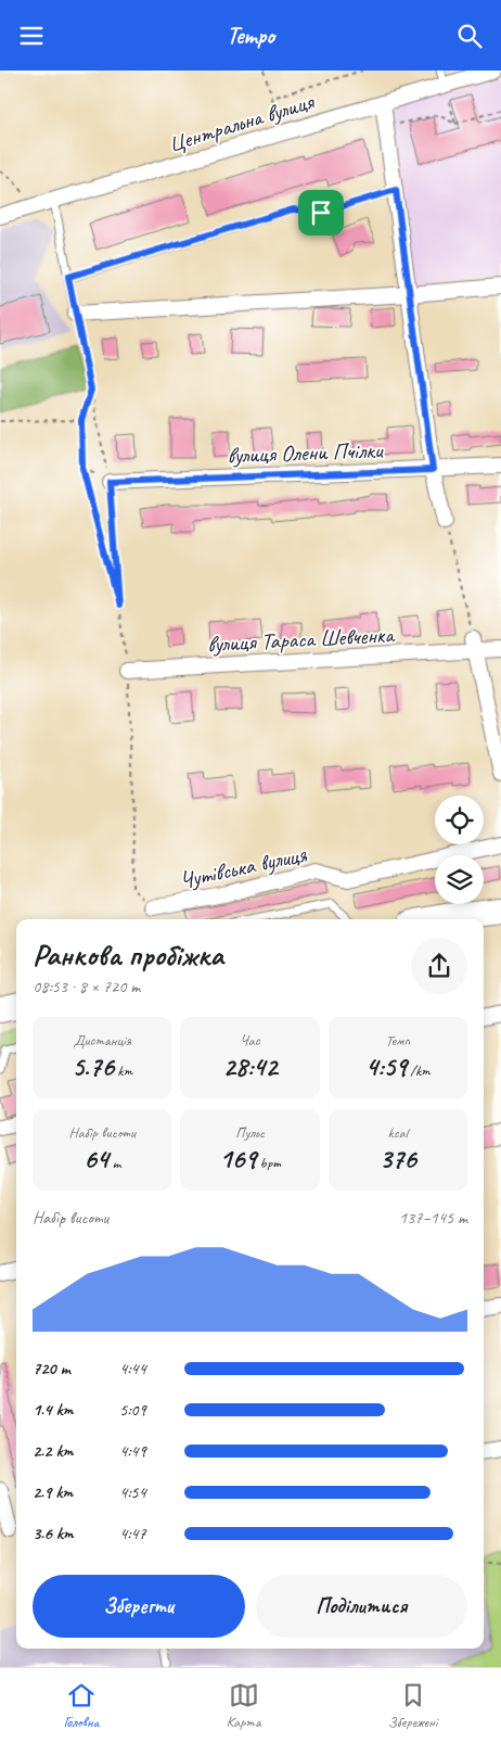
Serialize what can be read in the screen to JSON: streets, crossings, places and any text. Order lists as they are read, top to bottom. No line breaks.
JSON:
{"streets":{"street":["Центральна вулиця","вулиця Олени Пчілки","вулиця Тараса Шевченка","Чутівська вулиця"]},"page":{"header":"Tempo","heading":["Ранкова пробіжка","08:53 · 8 × 720 m"],"stats":[["Дистанція","5.76 km"],["Час","28:42"],["Темп","4:59 /km"],["Набір висоти","64 m"],["Пульс","169 bpm"],["kcal","376"]],"chart":["Набір висоти","137–145 m"],"list":[{"name":"720 m","note":"4:44"},{"name":"1.4 km","note":"5:09"},{"name":"2.2 km","note":"4:49"},{"name":"2.9 km","note":"4:54"},{"name":"3.6 km","note":"4:47"}],"buttons":["Зберегти","Поділитися"],"tabs":["Головна","Карта","Збережені"]}}
